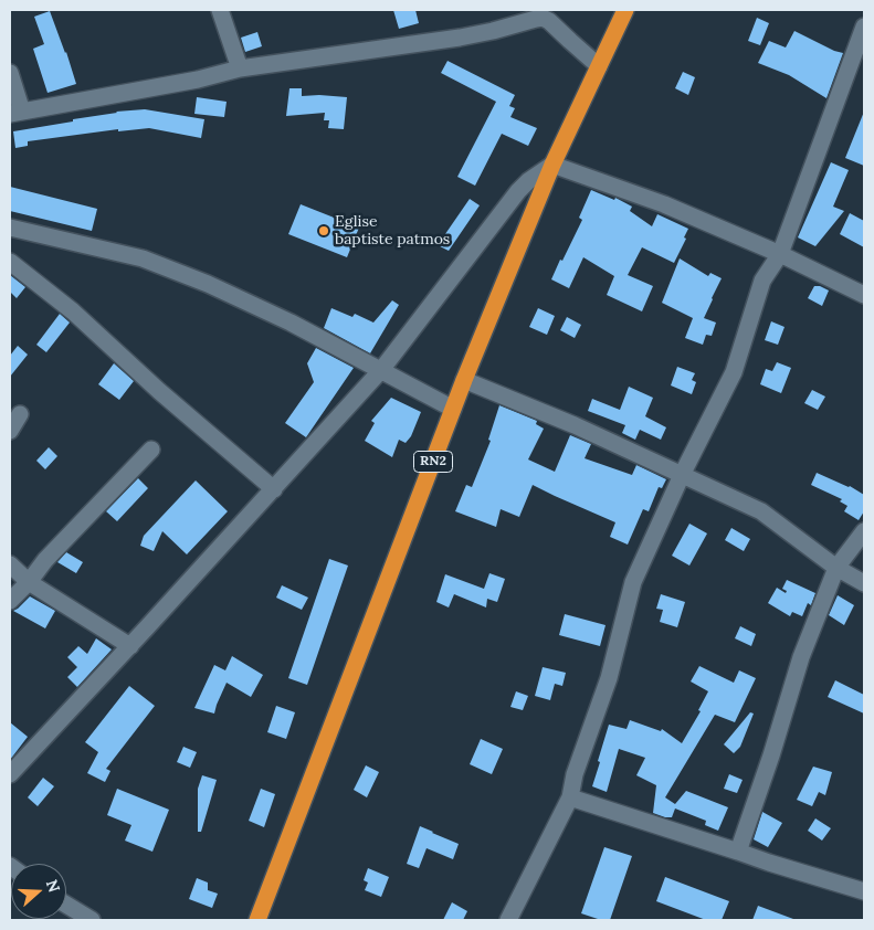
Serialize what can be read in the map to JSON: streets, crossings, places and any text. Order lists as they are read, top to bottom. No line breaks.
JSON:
{"streets":{"highway":["RN2"]},"places":["Eglise baptiste patmos"],"north":"right"}
